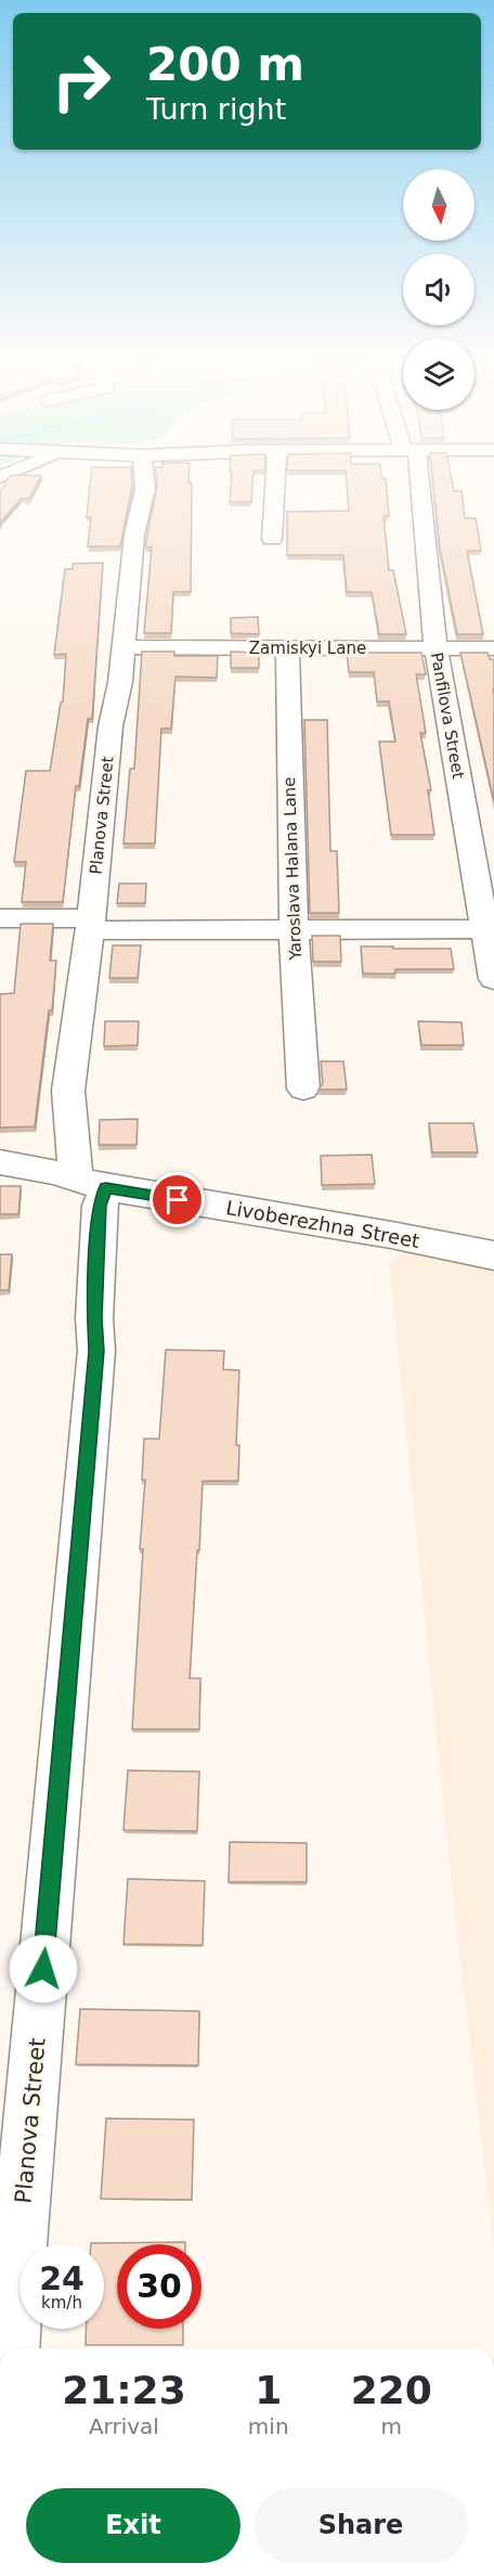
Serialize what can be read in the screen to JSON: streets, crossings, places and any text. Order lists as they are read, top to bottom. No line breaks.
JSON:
{"streets":{"street":["Zamiskyi Lane","Panfilova Street","Planova Street","Yaroslava Halana Lane","Livoberezhna Street"]},"crossings":[["Zamiskyi Lane","Panfilova Street"],["Zamiskyi Lane","Planova Street"],["Zamiskyi Lane","Yaroslava Halana Lane"],["Planova Street","Livoberezhna Street"]],"north":"bottom","page":{"turn":["200 m","Turn right"],"speed":"24 km/h","limit":"30","eta":["21:23","Arrival","1","min","220","m"],"buttons":["Exit","Share"]}}
